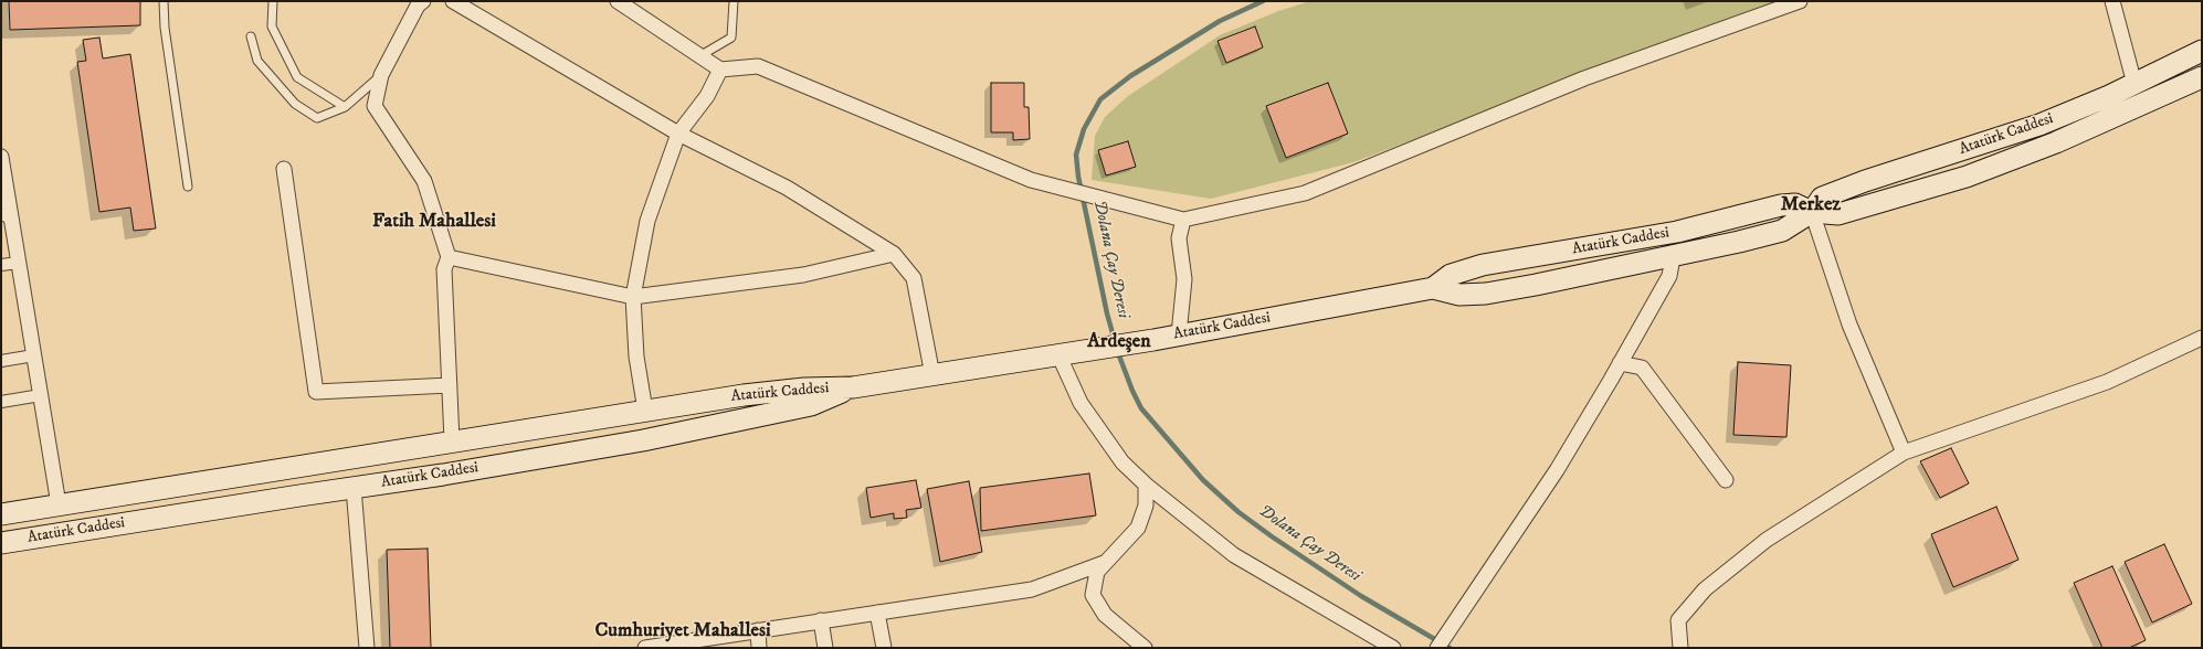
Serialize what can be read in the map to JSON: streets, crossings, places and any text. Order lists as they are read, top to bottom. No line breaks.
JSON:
{"streets":{"main road":["Atatürk Caddesi"]},"districts":["Merkez","Fatih Mahallesi","Ardeşen","Cumhuriyet Mahallesi"],"water":["Dolana Çay Deresi"]}
